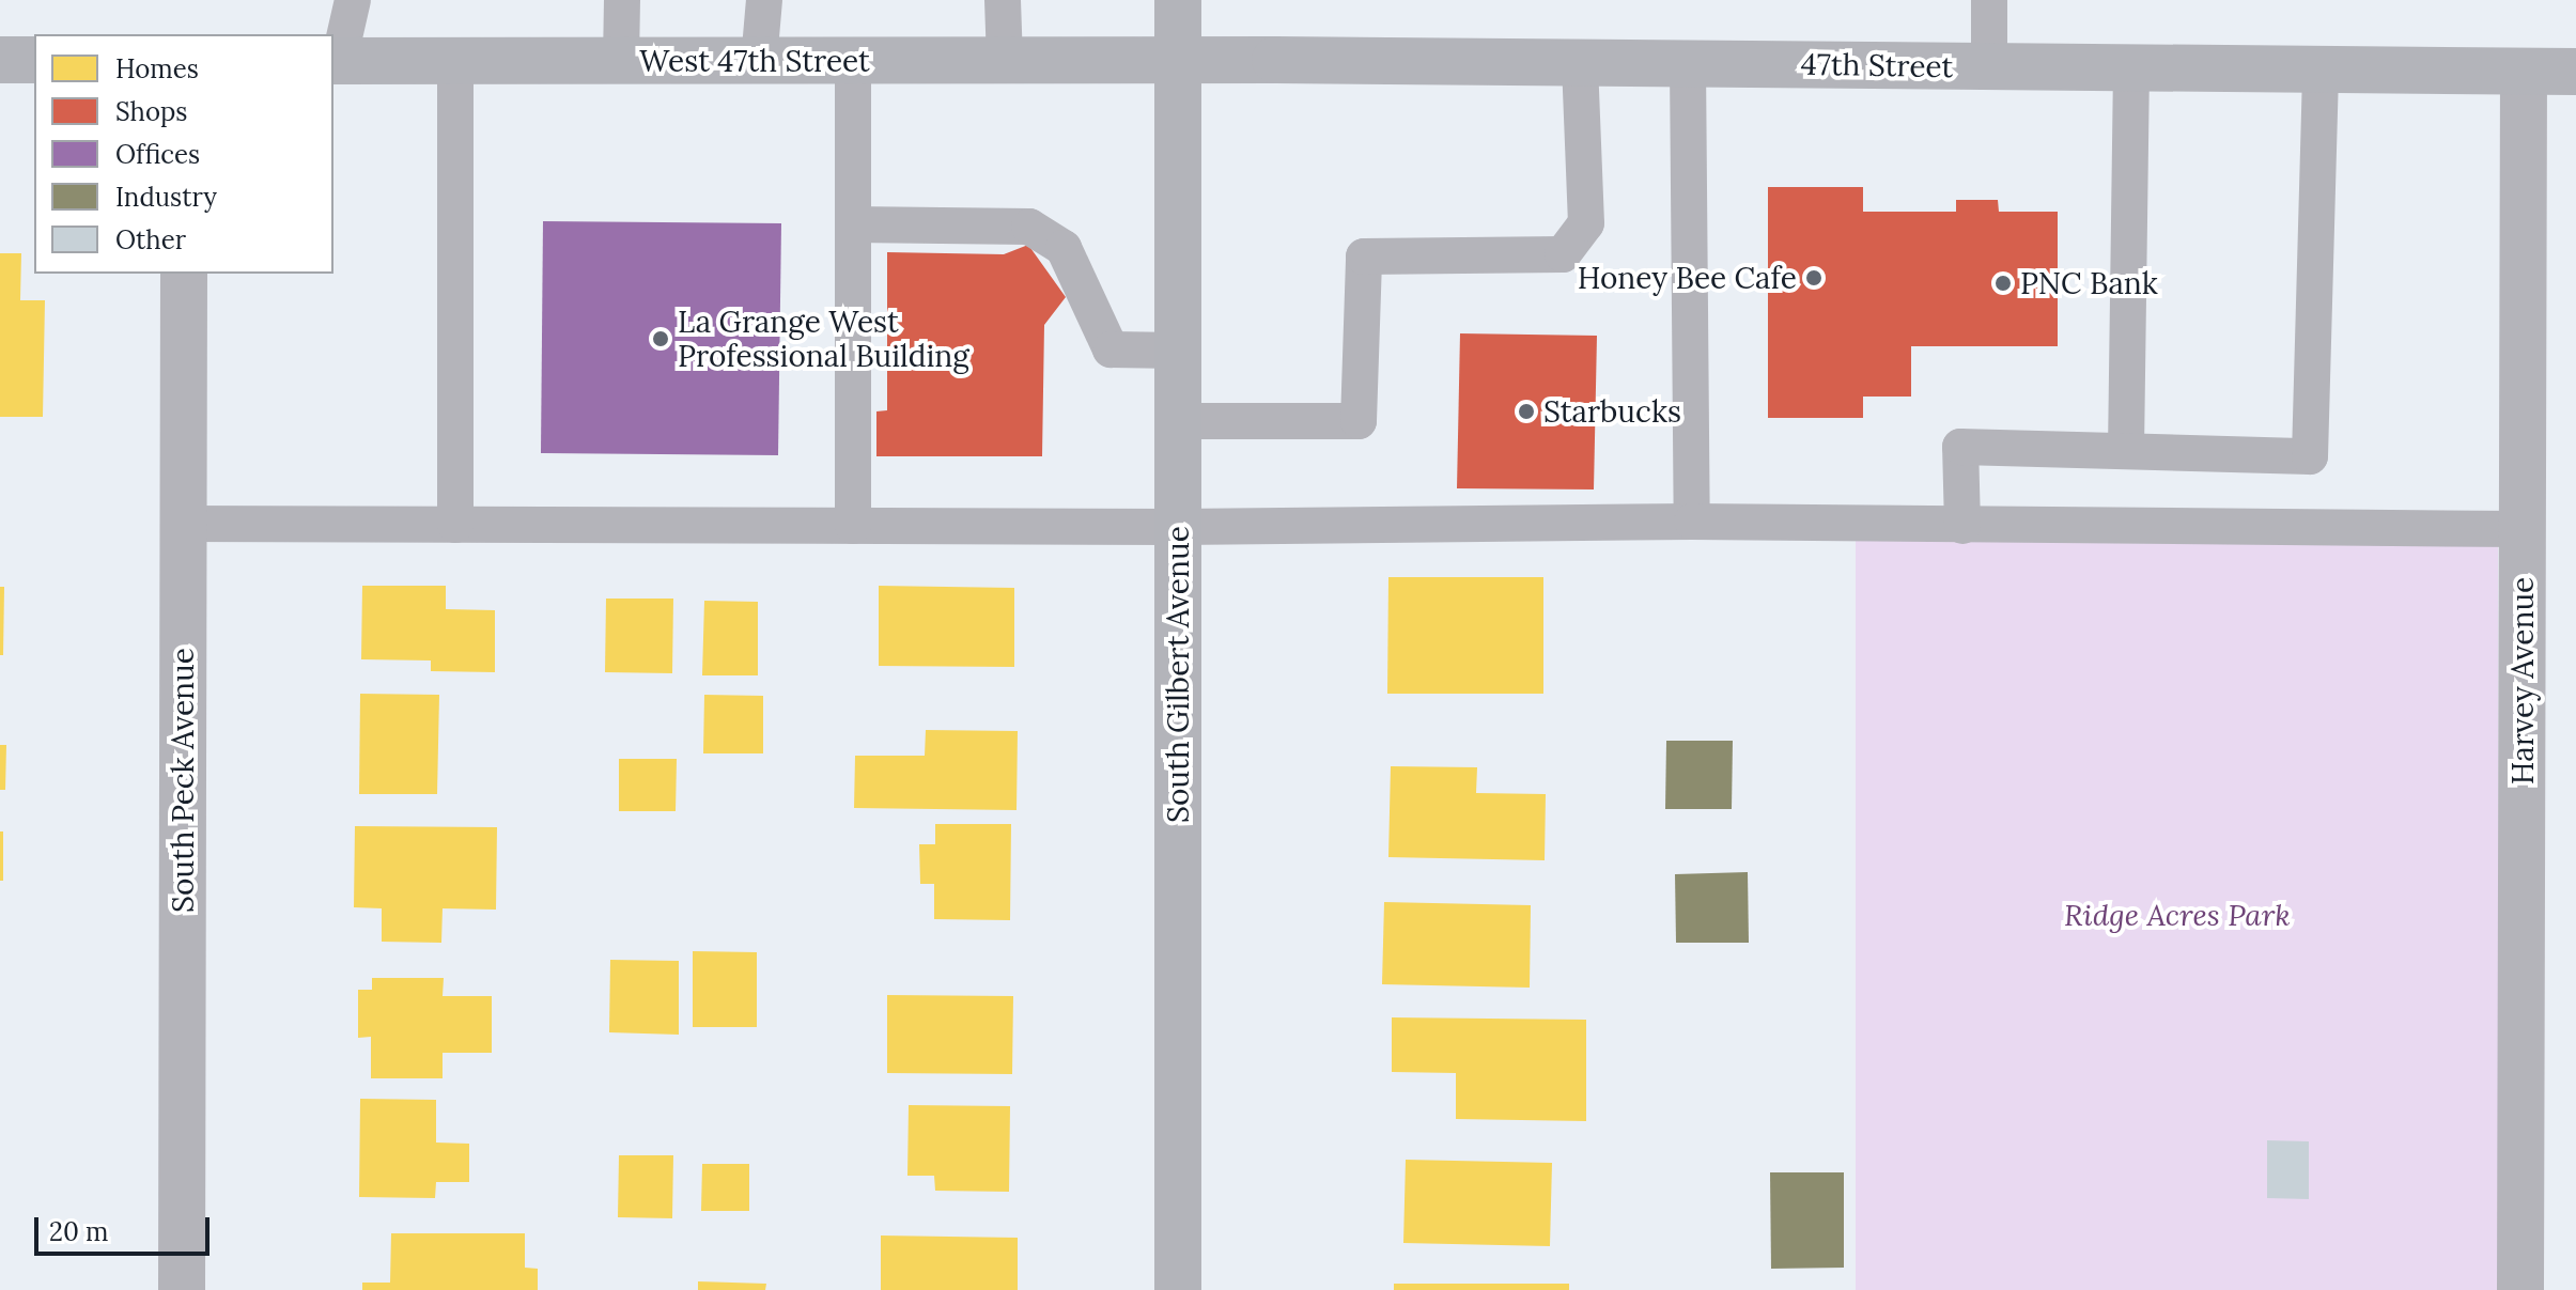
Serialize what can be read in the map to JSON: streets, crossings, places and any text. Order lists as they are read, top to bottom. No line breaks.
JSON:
{"streets":{"main road":["West 47th Street","47th Street","South Gilbert Avenue"],"street":["Harvey Avenue","South Peck Avenue"]},"crossings":[["West 47th Street","47th Street"],["West 47th Street","South Gilbert Avenue"],["47th Street","South Gilbert Avenue"],["47th Street","Harvey Avenue"]],"parks":["Ridge Acres Park"],"places":["Honey Bee Cafe","PNC Bank","La Grange West Professional Building","Starbucks"],"legend":["Homes","Shops","Offices","Industry","Other"],"scale_bar":"20 m"}
